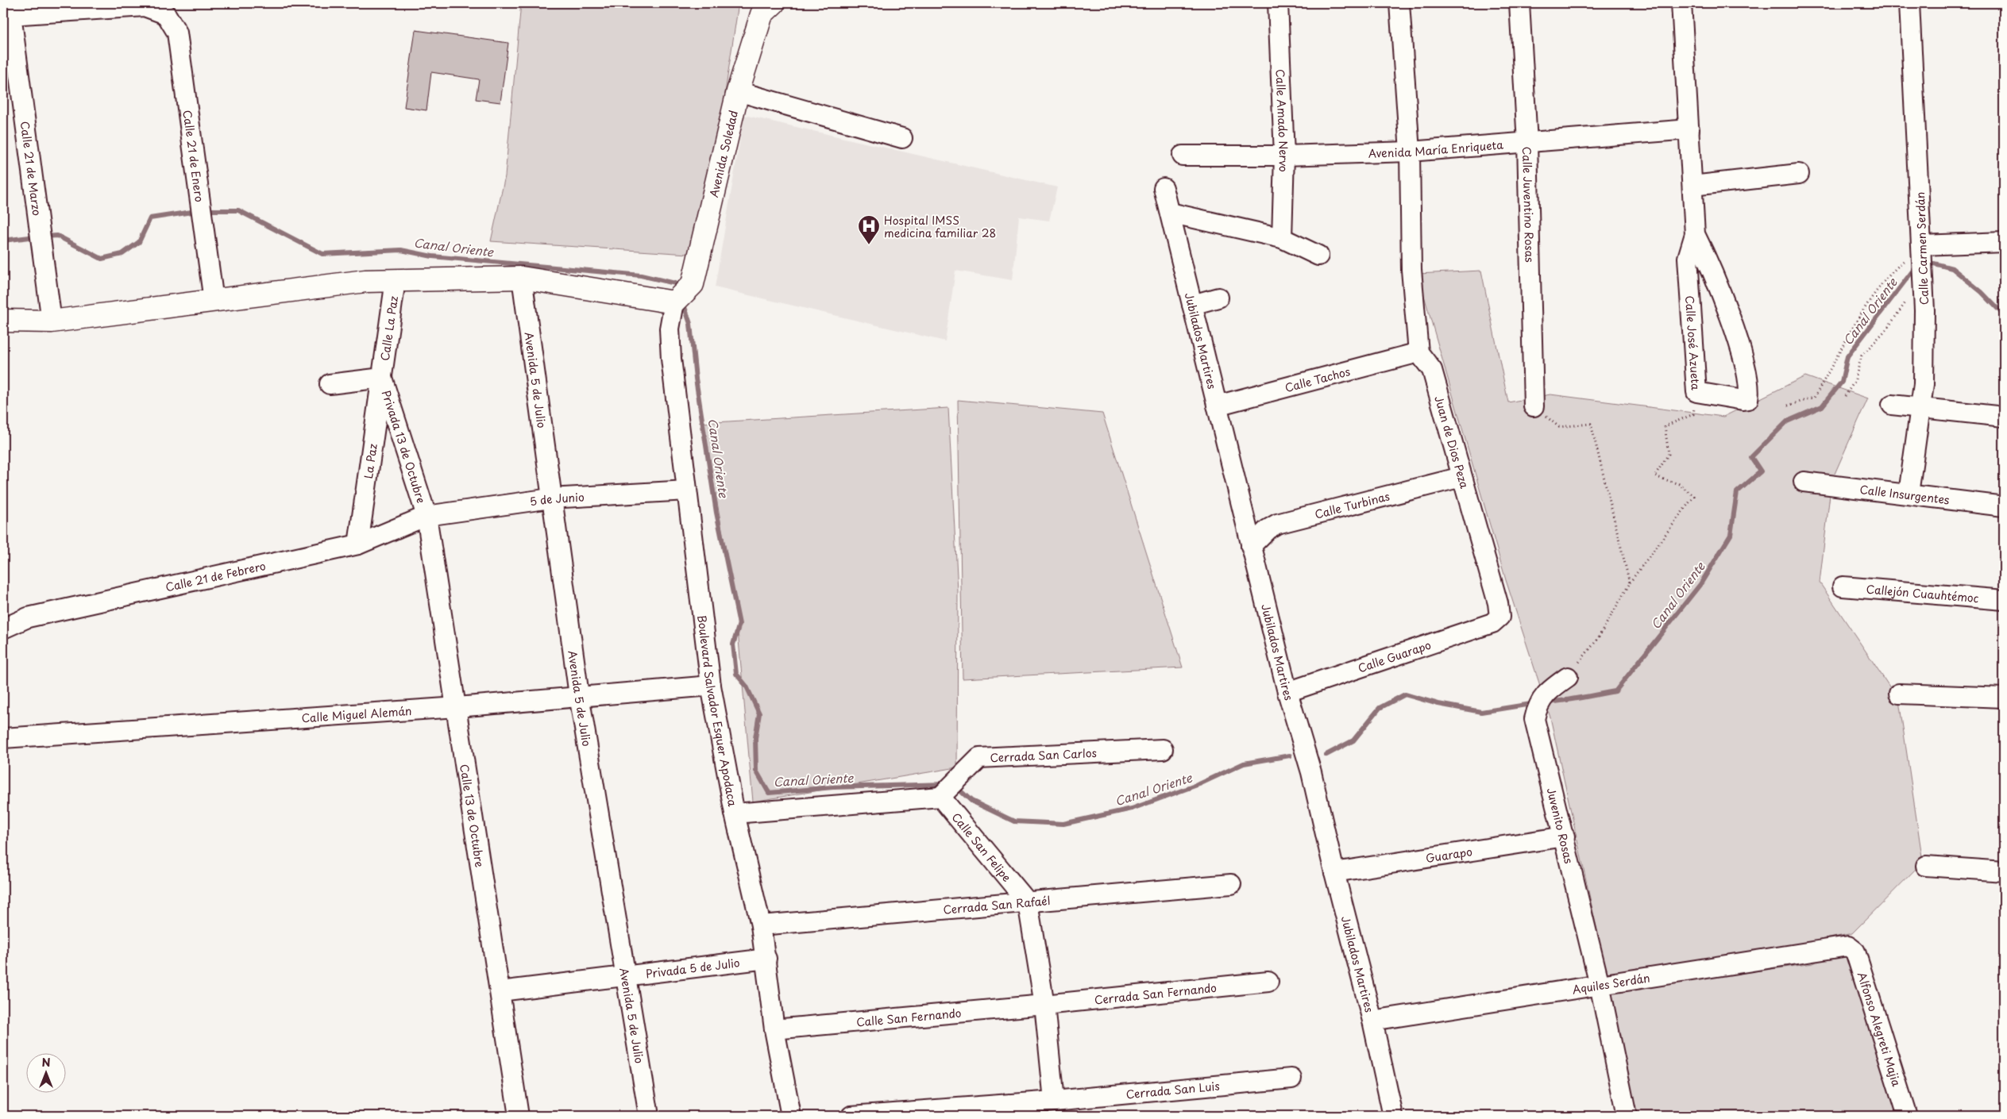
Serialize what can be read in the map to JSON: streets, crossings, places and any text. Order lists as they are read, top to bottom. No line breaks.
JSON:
{"streets":{"main road":["Avenida Soledad"],"street":["Calle Amado Nervo","Avenida María Enriqueta","Calle 21 de Enero","Calle 21 de Marzo","Calle Juventino Rosas","Calle Carmen Serdán","Calle La Paz","Jubilados Martires","Calle José Azueta","Avenida 5 de Julio","Calle Tachos","Juan de Dios Peza","Privada 13 de Octubre","La Paz","Calle Insurgentes","5 de Junio","Calle Turbinas","Calle 21 de Febrero","Callejón Cuauhtémoc","Calle Guarapo","Boulevard Salvador Esquer Apodaca","Calle Miguel Alemán","Cerrada San Carlos","Calle 13 de Octubre","Juvenito Rosas","Calle San Felipe","Guarapo","Cerrada San Rafaél","Privada 5 de Julio","Aquiles Serdán","Cerrada San Fernando","Calle San Fernando","Alfonso Alegreti Majia","Cerrada San Luis"]},"crossings":[["Calle Amado Nervo","Avenida María Enriqueta"],["Avenida María Enriqueta","Calle Juventino Rosas"],["Avenida María Enriqueta","Calle José Azueta"],["Avenida Soledad","Boulevard Salvador Esquer Apodaca"],["Calle 21 de Enero","Calle 21 de Marzo"],["Calle Carmen Serdán","Calle Insurgentes"],["Calle La Paz","Privada 13 de Octubre"],["Calle La Paz","La Paz"],["Jubilados Martires","Calle Tachos"],["Jubilados Martires","Calle Turbinas"],["Jubilados Martires","Calle Guarapo"],["Jubilados Martires","Guarapo"],["Jubilados Martires","Aquiles Serdán"],["Avenida 5 de Julio","5 de Junio"],["Avenida 5 de Julio","Calle Miguel Alemán"],["Avenida 5 de Julio","Privada 5 de Julio"],["Calle Tachos","Juan de Dios Peza"],["Juan de Dios Peza","Calle Turbinas"],["Juan de Dios Peza","Calle Guarapo"],["Privada 13 de Octubre","La Paz"],["Privada 13 de Octubre","5 de Junio"],["Privada 13 de Octubre","Calle 21 de Febrero"],["Privada 13 de Octubre","Calle 13 de Octubre"],["La Paz","Calle 21 de Febrero"],["5 de Junio","Calle 21 de Febrero"],["5 de Junio","Boulevard Salvador Esquer Apodaca"],["5 de Junio","Calle 13 de Octubre"],["Calle 21 de Febrero","Calle 13 de Octubre"],["Boulevard Salvador Esquer Apodaca","Calle Miguel Alemán"],["Boulevard Salvador Esquer Apodaca","Cerrada San Rafaél"],["Boulevard Salvador Esquer Apodaca","Privada 5 de Julio"],["Boulevard Salvador Esquer Apodaca","Calle San Fernando"],["Calle Miguel Alemán","Calle 13 de Octubre"],["Cerrada San Carlos","Calle San Felipe"],["Calle 13 de Octubre","Privada 5 de Julio"],["Juvenito Rosas","Guarapo"],["Juvenito Rosas","Aquiles Serdán"],["Calle San Felipe","Cerrada San Rafaél"],["Aquiles Serdán","Alfonso Alegreti Majia"],["Cerrada San Fernando","Calle San Fernando"]],"water":["Canal Oriente"],"places":{"hospital":["Hospital IMSS medicina familiar 28"]},"north":"top"}
